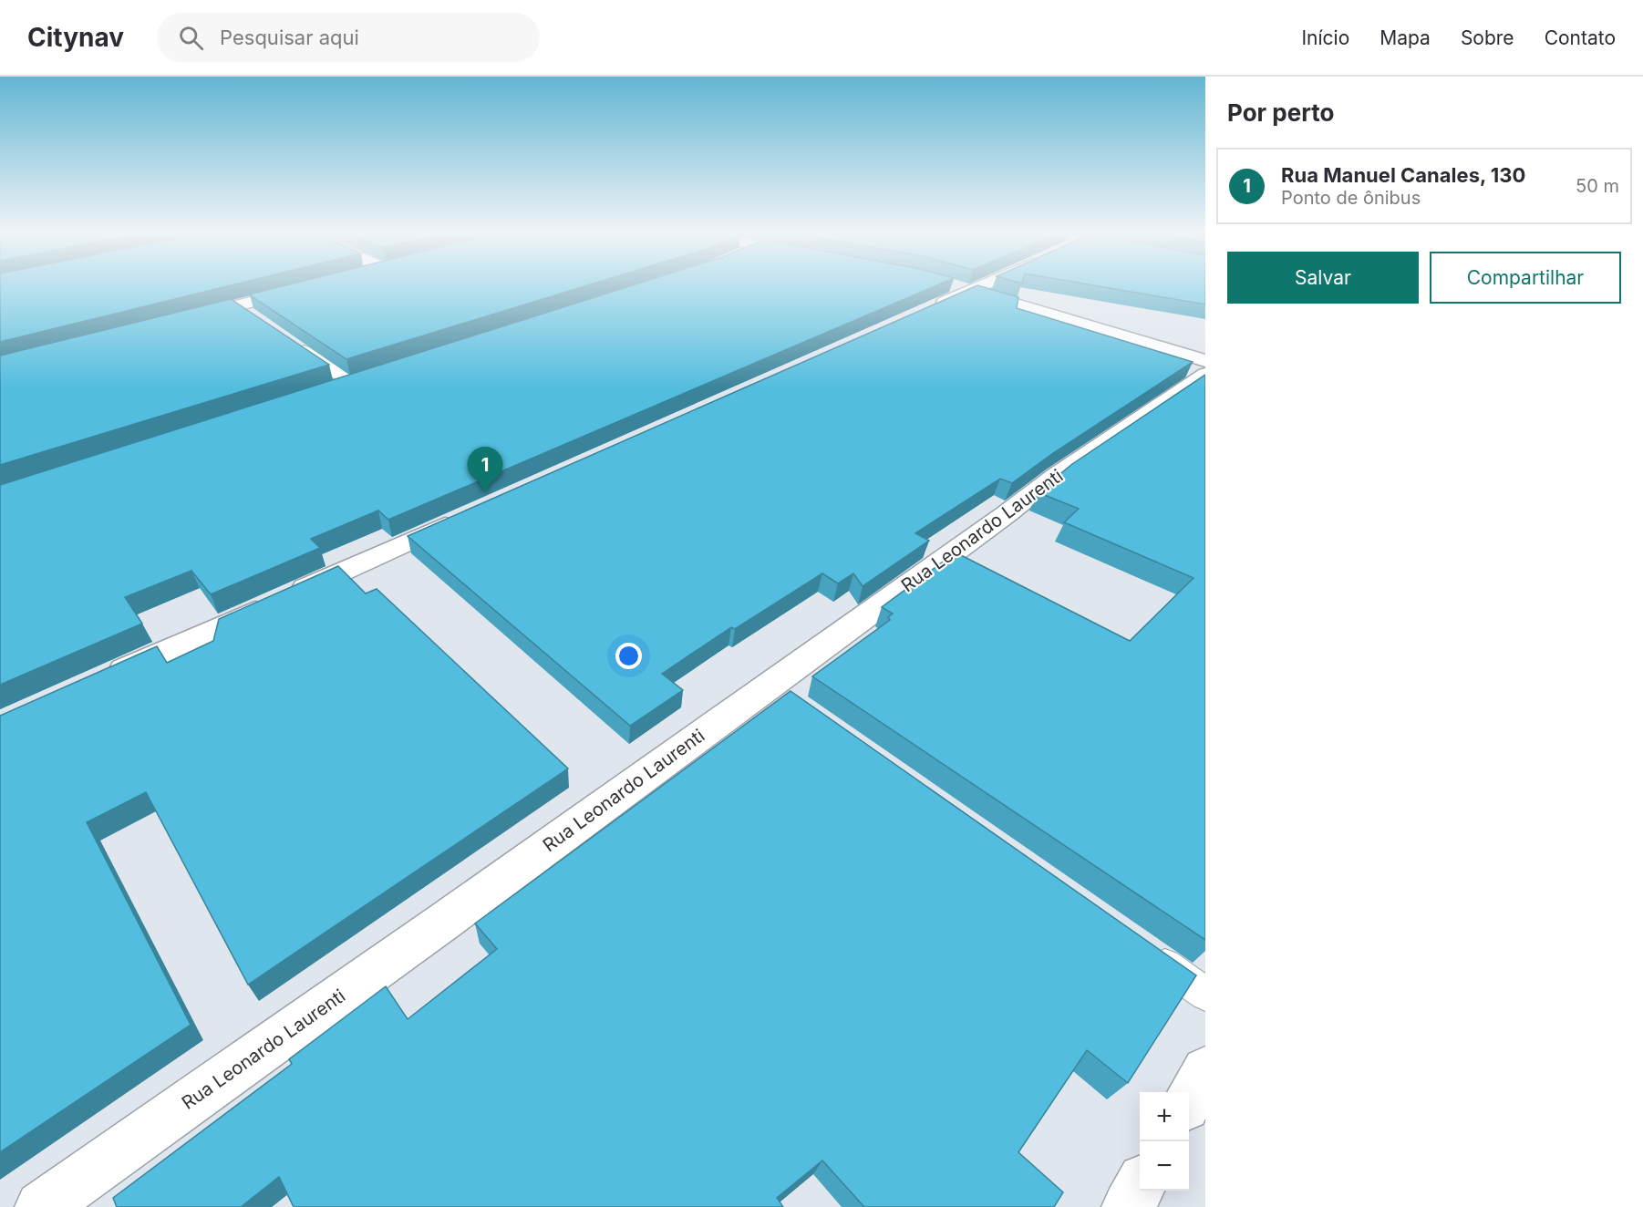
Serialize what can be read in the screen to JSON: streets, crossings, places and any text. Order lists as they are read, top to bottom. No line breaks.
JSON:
{"streets":{"street":["Rua Leonardo Laurenti"]},"page":{"header":"Citynav","search":"Pesquisar aqui","nav":["Início","Mapa","Sobre","Contato"],"heading":"Por perto","list":[{"mark":"1","name":"Rua Manuel Canales, 130","note":"Ponto de ônibus","value":"50 m"}],"buttons":["Salvar","Compartilhar"],"pins":"1","map_buttons":["+","−"]}}
